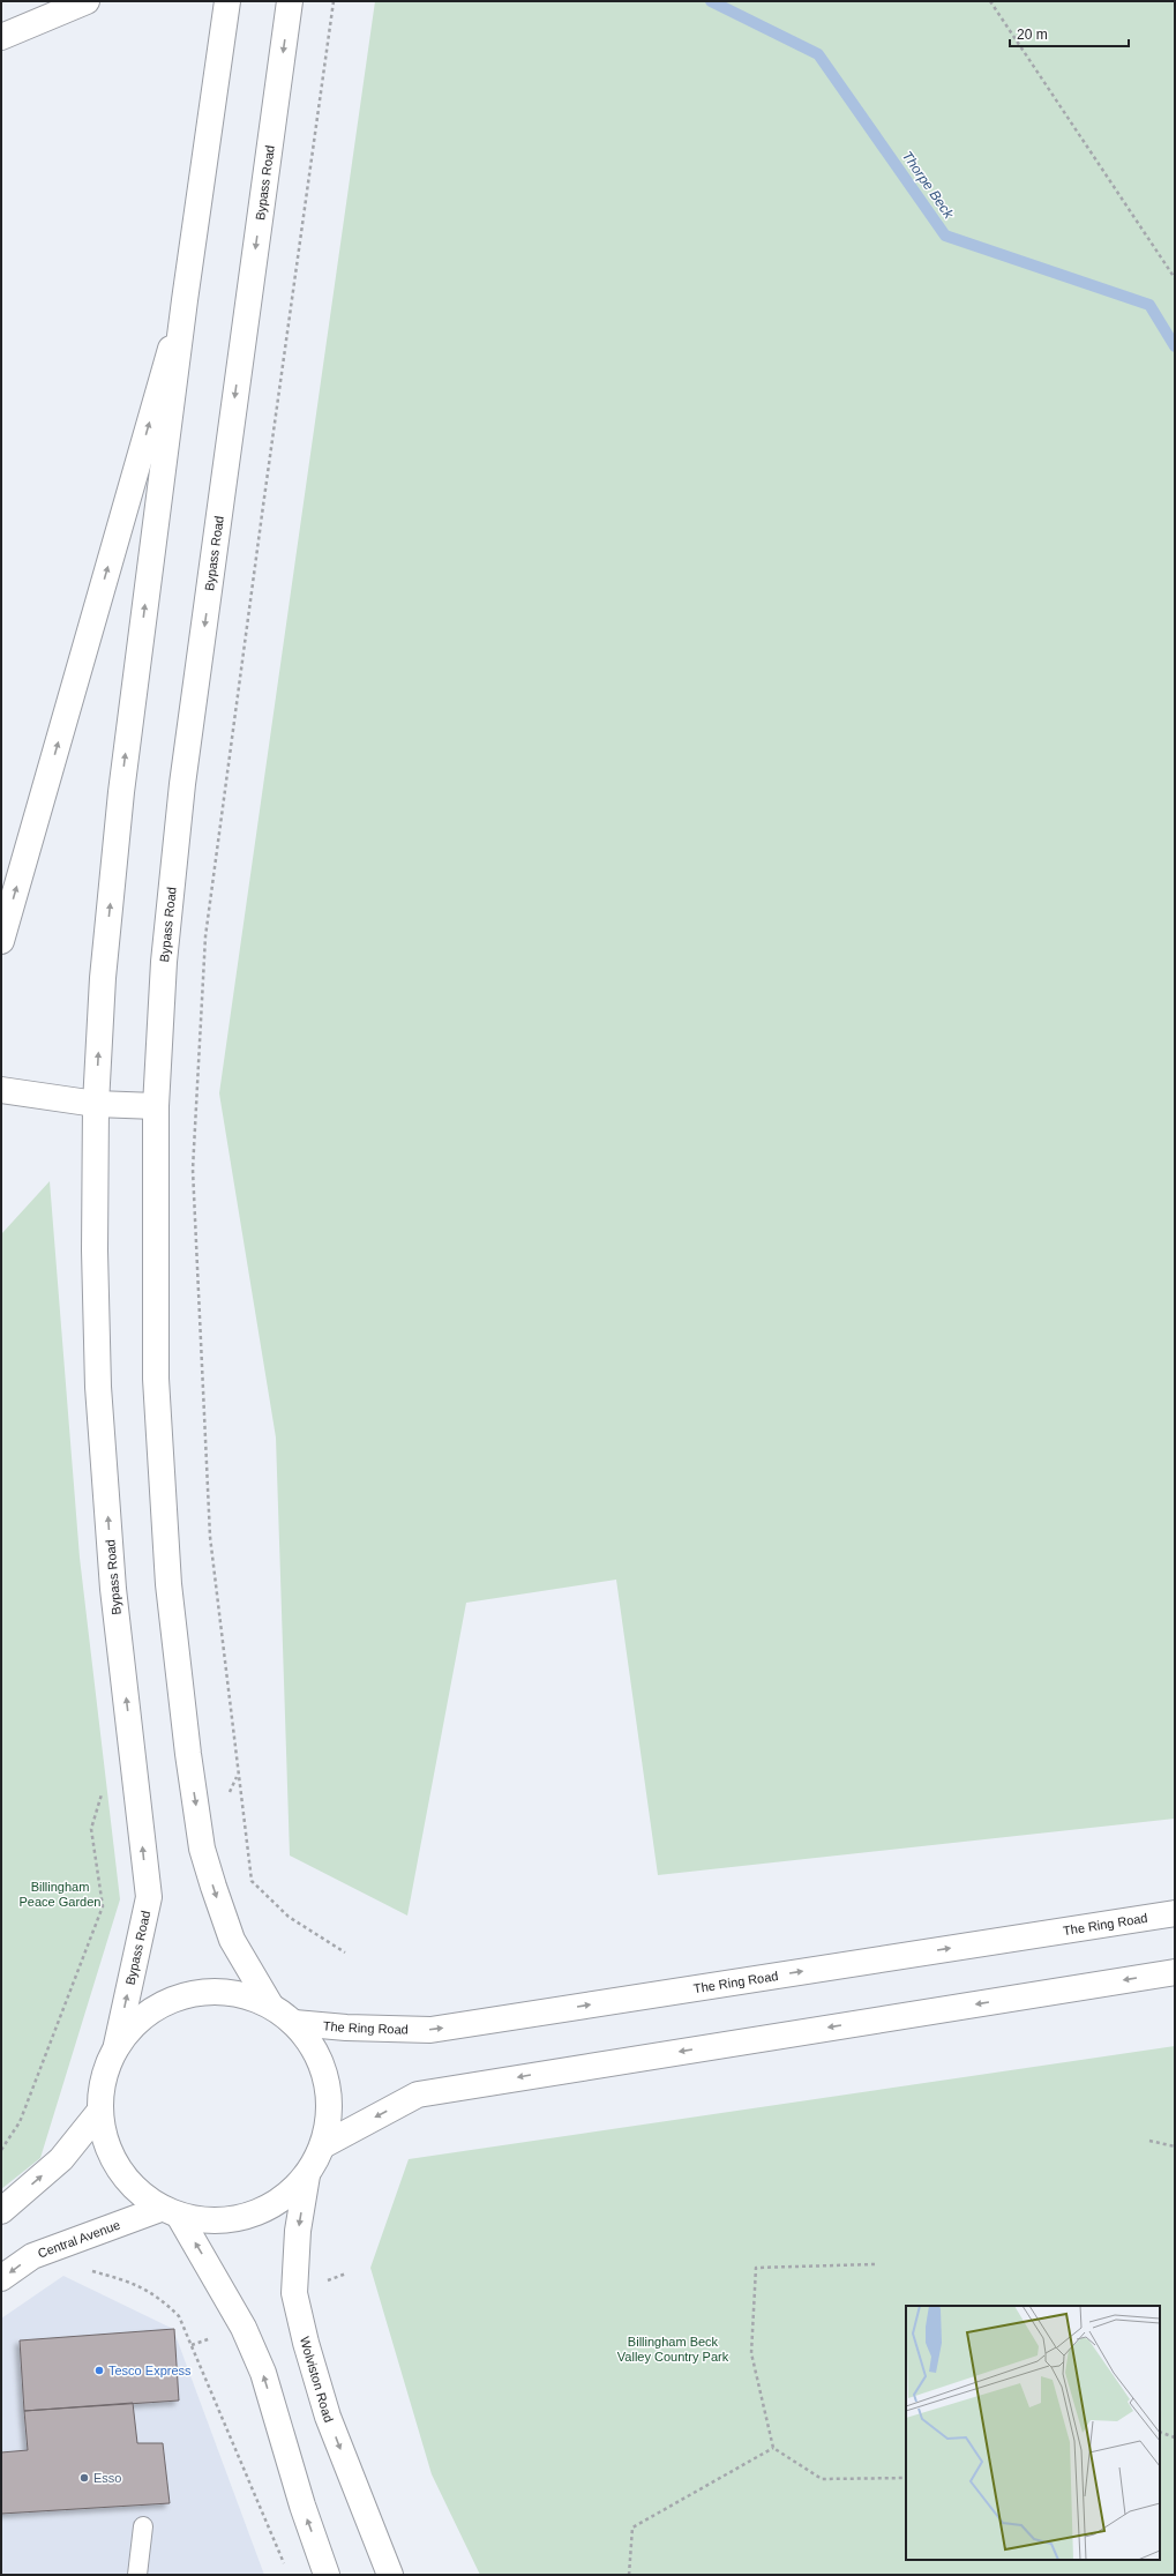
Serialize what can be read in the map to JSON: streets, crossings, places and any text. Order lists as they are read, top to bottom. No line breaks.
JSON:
{"streets":{"main road":["Bypass Road","The Ring Road","Central Avenue","Wolviston Road"]},"water":["Thorpe Beck"],"parks":["Billingham Peace Garden","Billingham Beck Valley Country Park"],"places":["Tesco Express","Esso"],"scale_bar":"20 m"}
